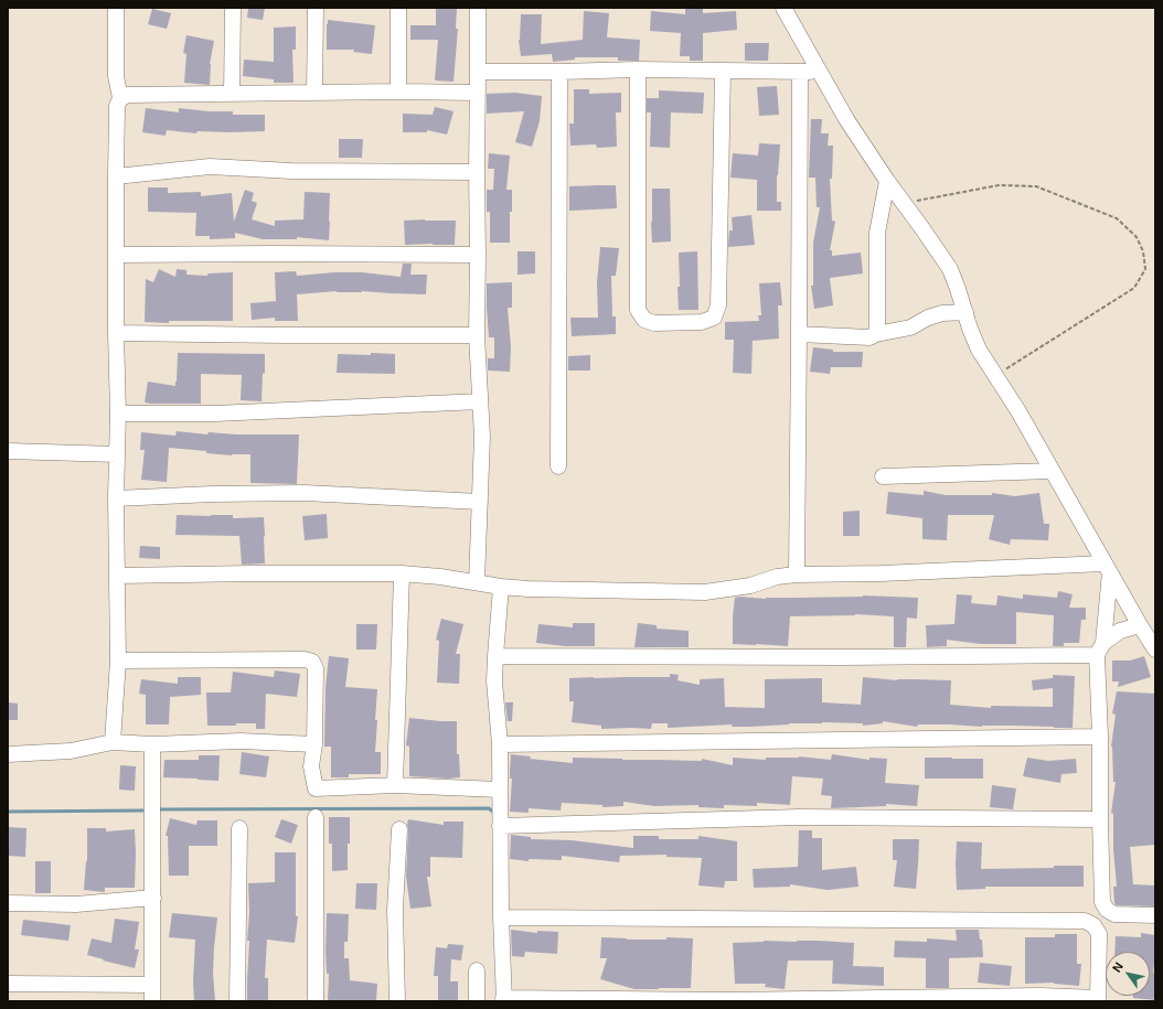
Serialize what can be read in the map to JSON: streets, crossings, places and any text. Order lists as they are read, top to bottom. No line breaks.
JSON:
{"north":"top left"}
